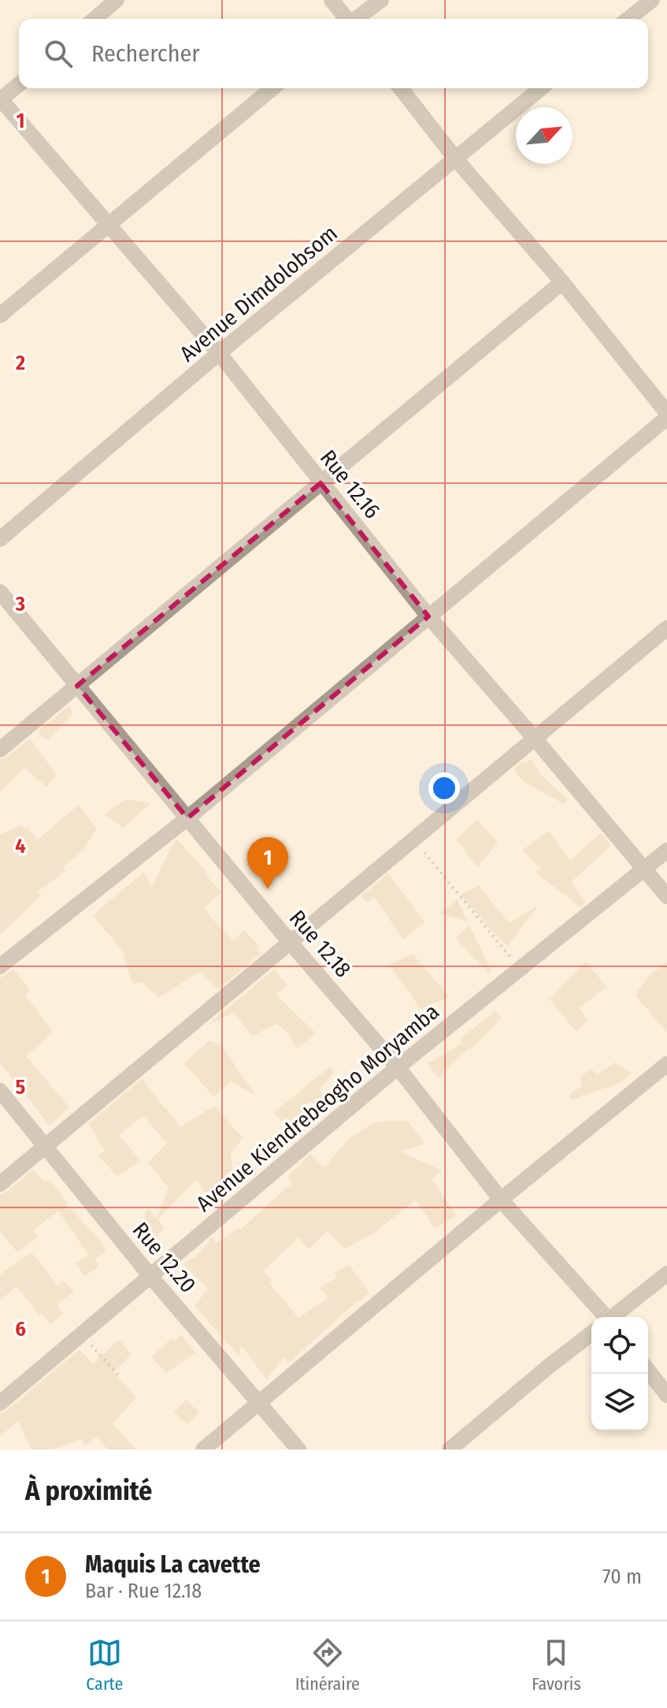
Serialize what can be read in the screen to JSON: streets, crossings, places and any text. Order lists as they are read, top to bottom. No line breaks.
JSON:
{"streets":{"street":["Avenue Dimdolobsom","Rue 12.16","Rue 12.18","Avenue Kiendrebeogho Moryamba","Rue 12.20"]},"crossings":[["Avenue Dimdolobsom","Rue 12.16"],["Rue 12.16","Avenue Kiendrebeogho Moryamba"],["Rue 12.18","Avenue Kiendrebeogho Moryamba"],["Avenue Kiendrebeogho Moryamba","Rue 12.20"]],"north":"top right","page":{"search":"Rechercher","pins":"1","heading":"À proximité","list":[{"mark":"1","name":"Maquis La cavette","note":"Bar · Rue 12.18","value":"70 m"}],"nav":["Carte","Itinéraire","Favoris"]},"grid":{"rows":["1","2","3","4","5","6"]}}
